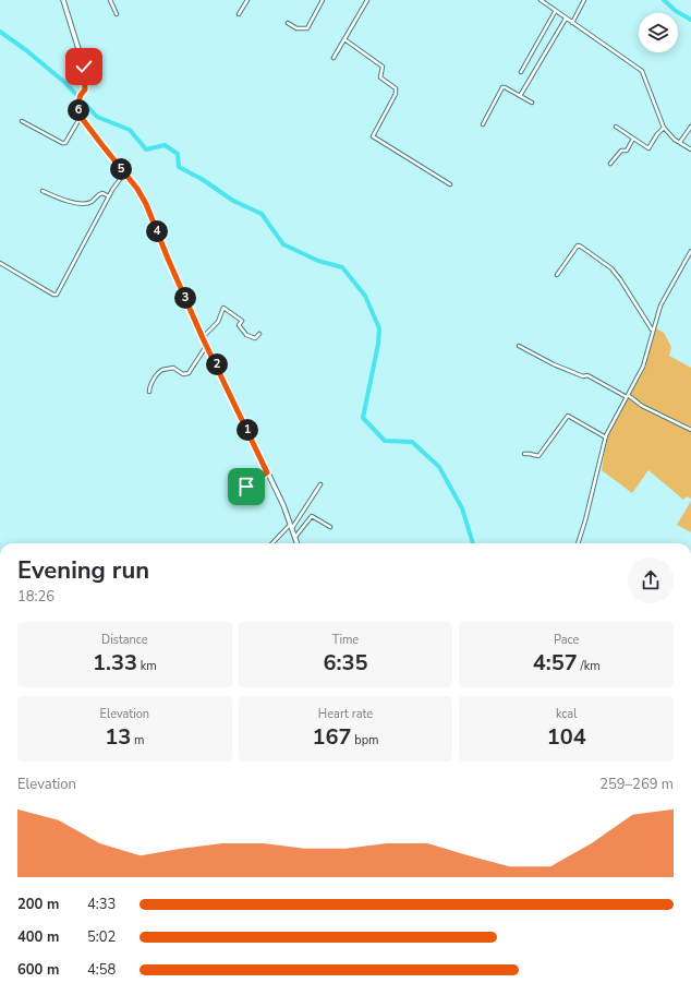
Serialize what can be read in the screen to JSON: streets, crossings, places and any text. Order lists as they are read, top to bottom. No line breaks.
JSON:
{"page":{"pins":["6","5","4","3","2","1"],"heading":["Evening run","18:26"],"stats":[["Distance","1.33 km"],["Time","6:35"],["Pace","4:57 /km"],["Elevation","13 m"],["Heart rate","167 bpm"],["kcal","104"]],"chart":["Elevation","259–269 m"],"list":[{"name":"200 m","note":"4:33"},{"name":"400 m","note":"5:02"},{"name":"600 m","note":"4:58"}]}}
